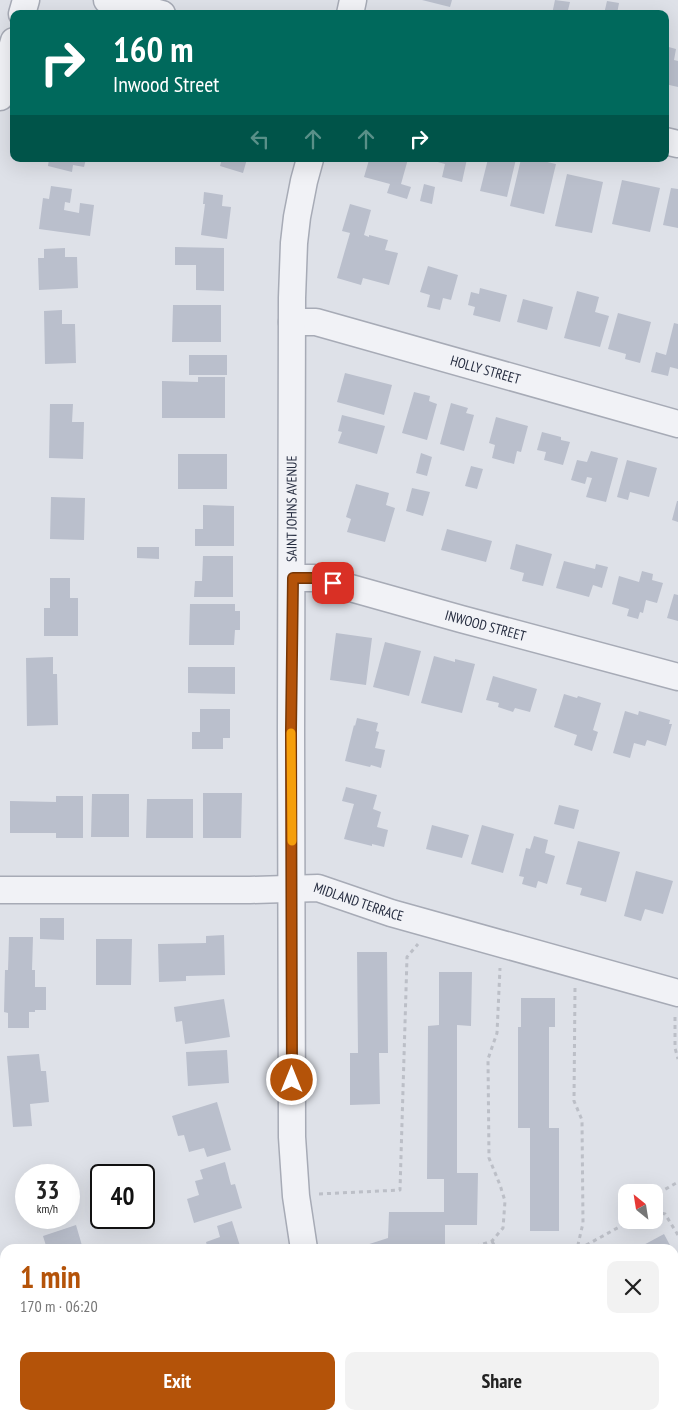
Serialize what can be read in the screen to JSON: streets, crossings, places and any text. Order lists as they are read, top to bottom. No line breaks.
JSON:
{"streets":{"street":["HOLLY STREET","SAINT JOHNS AVENUE","INWOOD STREET","MIDLAND TERRACE"]},"crossings":[["HOLLY STREET","SAINT JOHNS AVENUE"],["SAINT JOHNS AVENUE","INWOOD STREET"],["SAINT JOHNS AVENUE","MIDLAND TERRACE"]],"north":"top left","page":{"turn":["160 m","Inwood Street"],"speed":"33 km/h","limit":"40","heading":["1 min","170 m · 06:20"],"buttons":["Exit","Share"]}}
